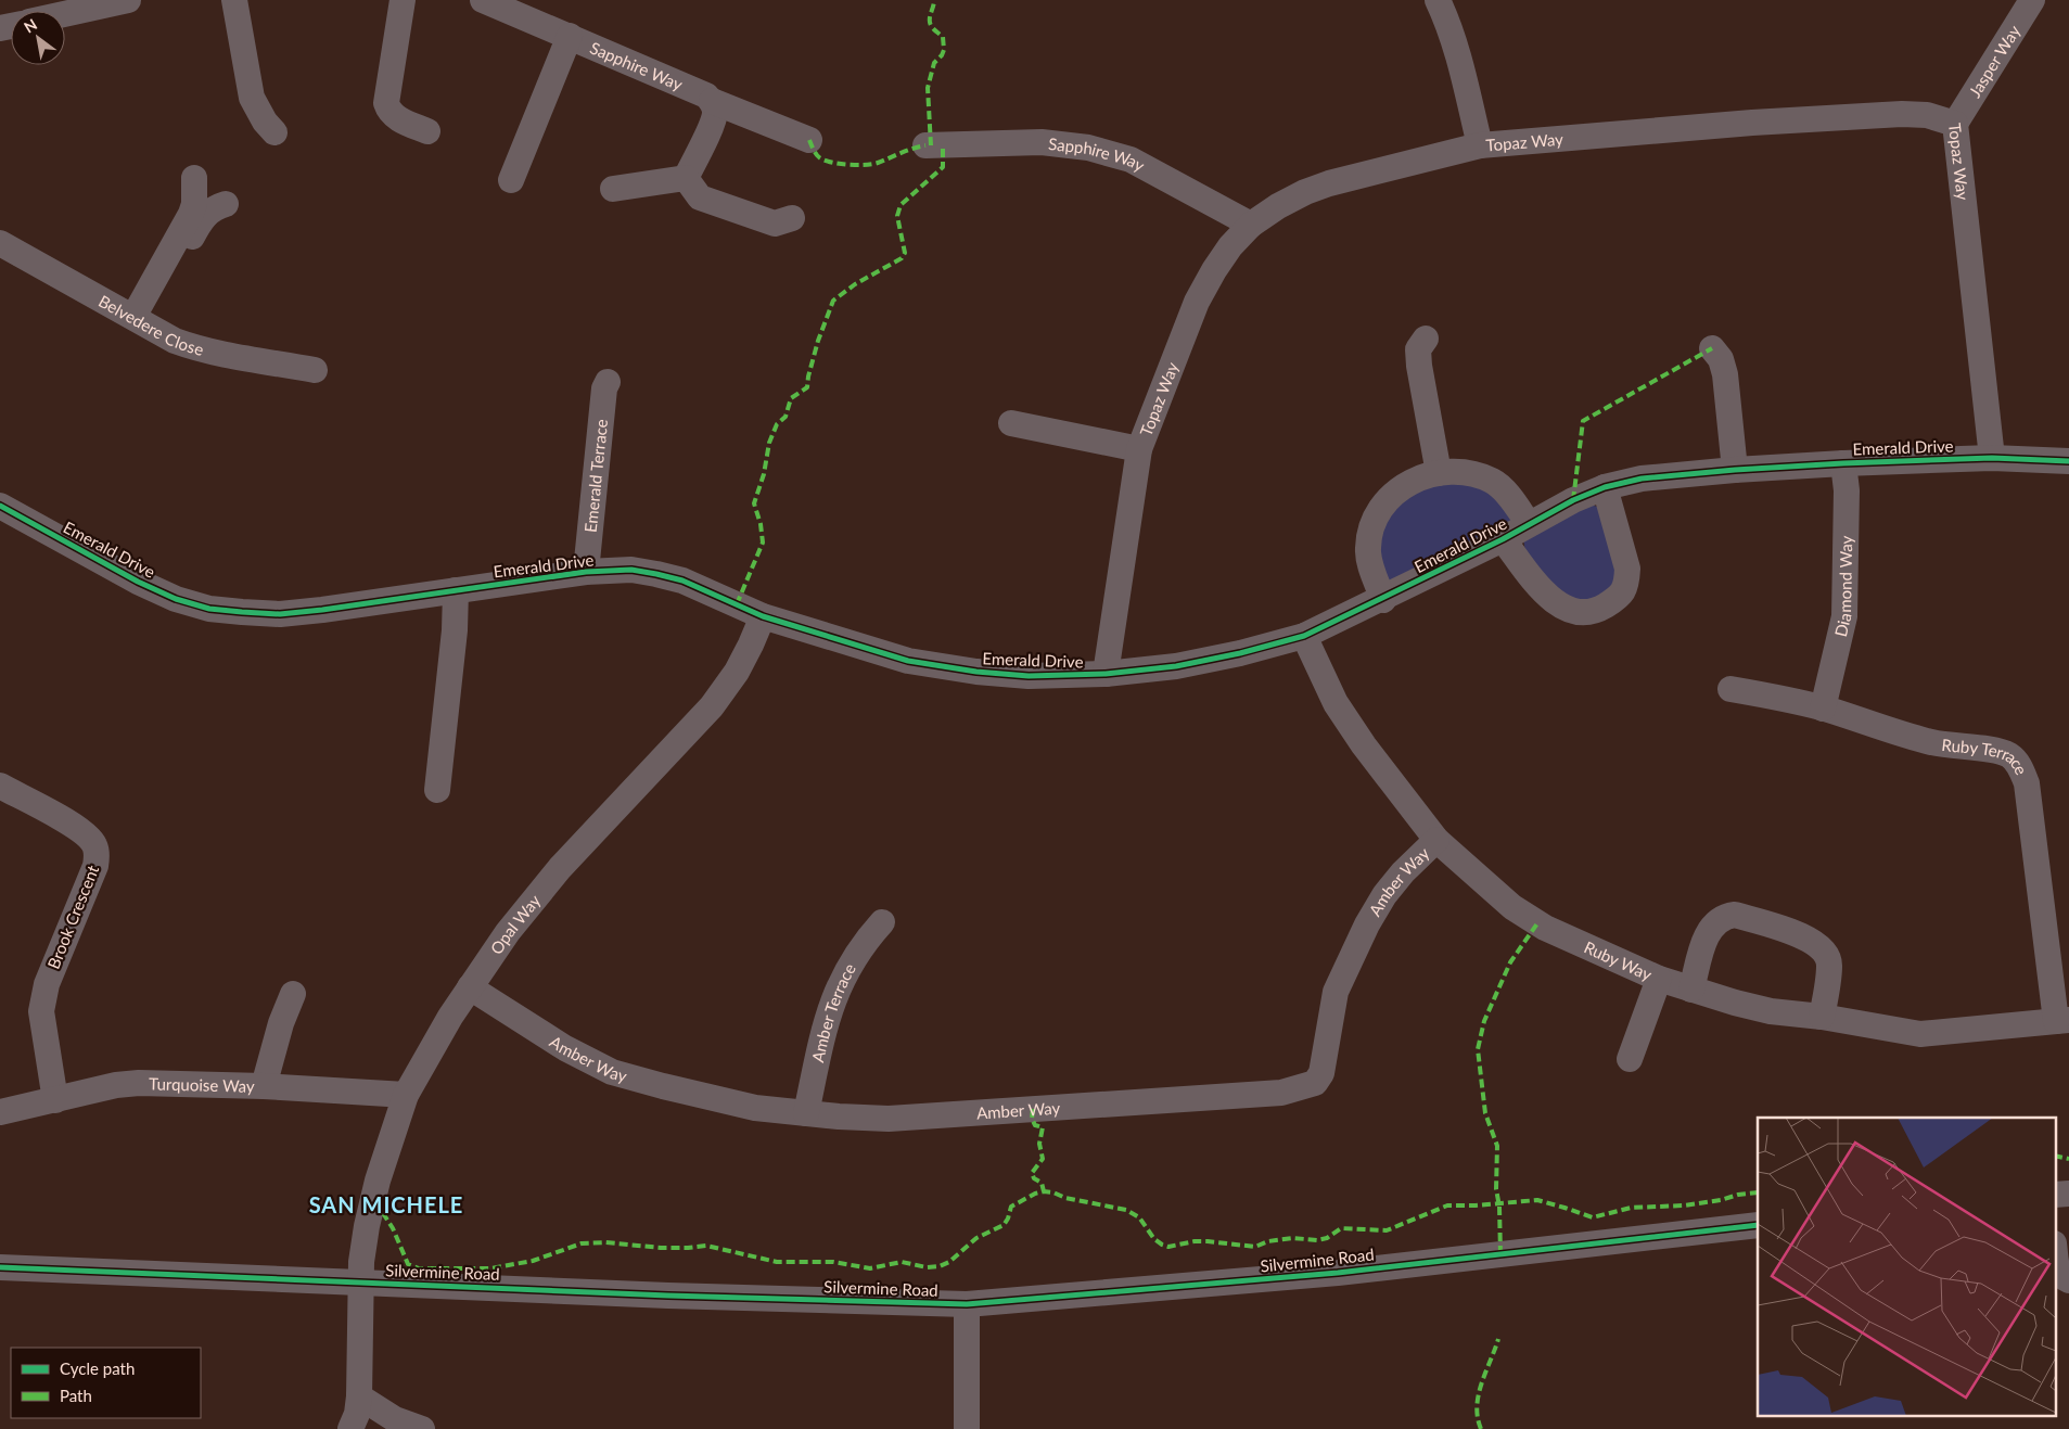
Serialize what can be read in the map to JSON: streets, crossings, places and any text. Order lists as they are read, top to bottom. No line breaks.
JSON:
{"streets":{"street":["Jasper Way","Sapphire Way","Topaz Way","Belvedere Close","Emerald Drive","Emerald Terrace","Diamond Way","Ruby Terrace","Amber Way","Brook Crescent","Opal Way","Ruby Way","Amber Terrace","Turquoise Way","Silvermine Road"]},"crossings":[["Jasper Way","Topaz Way"],["Sapphire Way","Topaz Way"],["Topaz Way","Emerald Drive"],["Emerald Drive","Emerald Terrace"],["Emerald Drive","Diamond Way"],["Emerald Drive","Opal Way"],["Emerald Drive","Ruby Way"],["Diamond Way","Ruby Terrace"],["Ruby Terrace","Ruby Way"],["Amber Way","Opal Way"],["Amber Way","Ruby Way"],["Amber Way","Amber Terrace"],["Brook Crescent","Turquoise Way"],["Opal Way","Turquoise Way"],["Opal Way","Silvermine Road"]],"districts":["SAN MICHELE"],"legend":["Cycle path","Path"],"north":"top left"}
